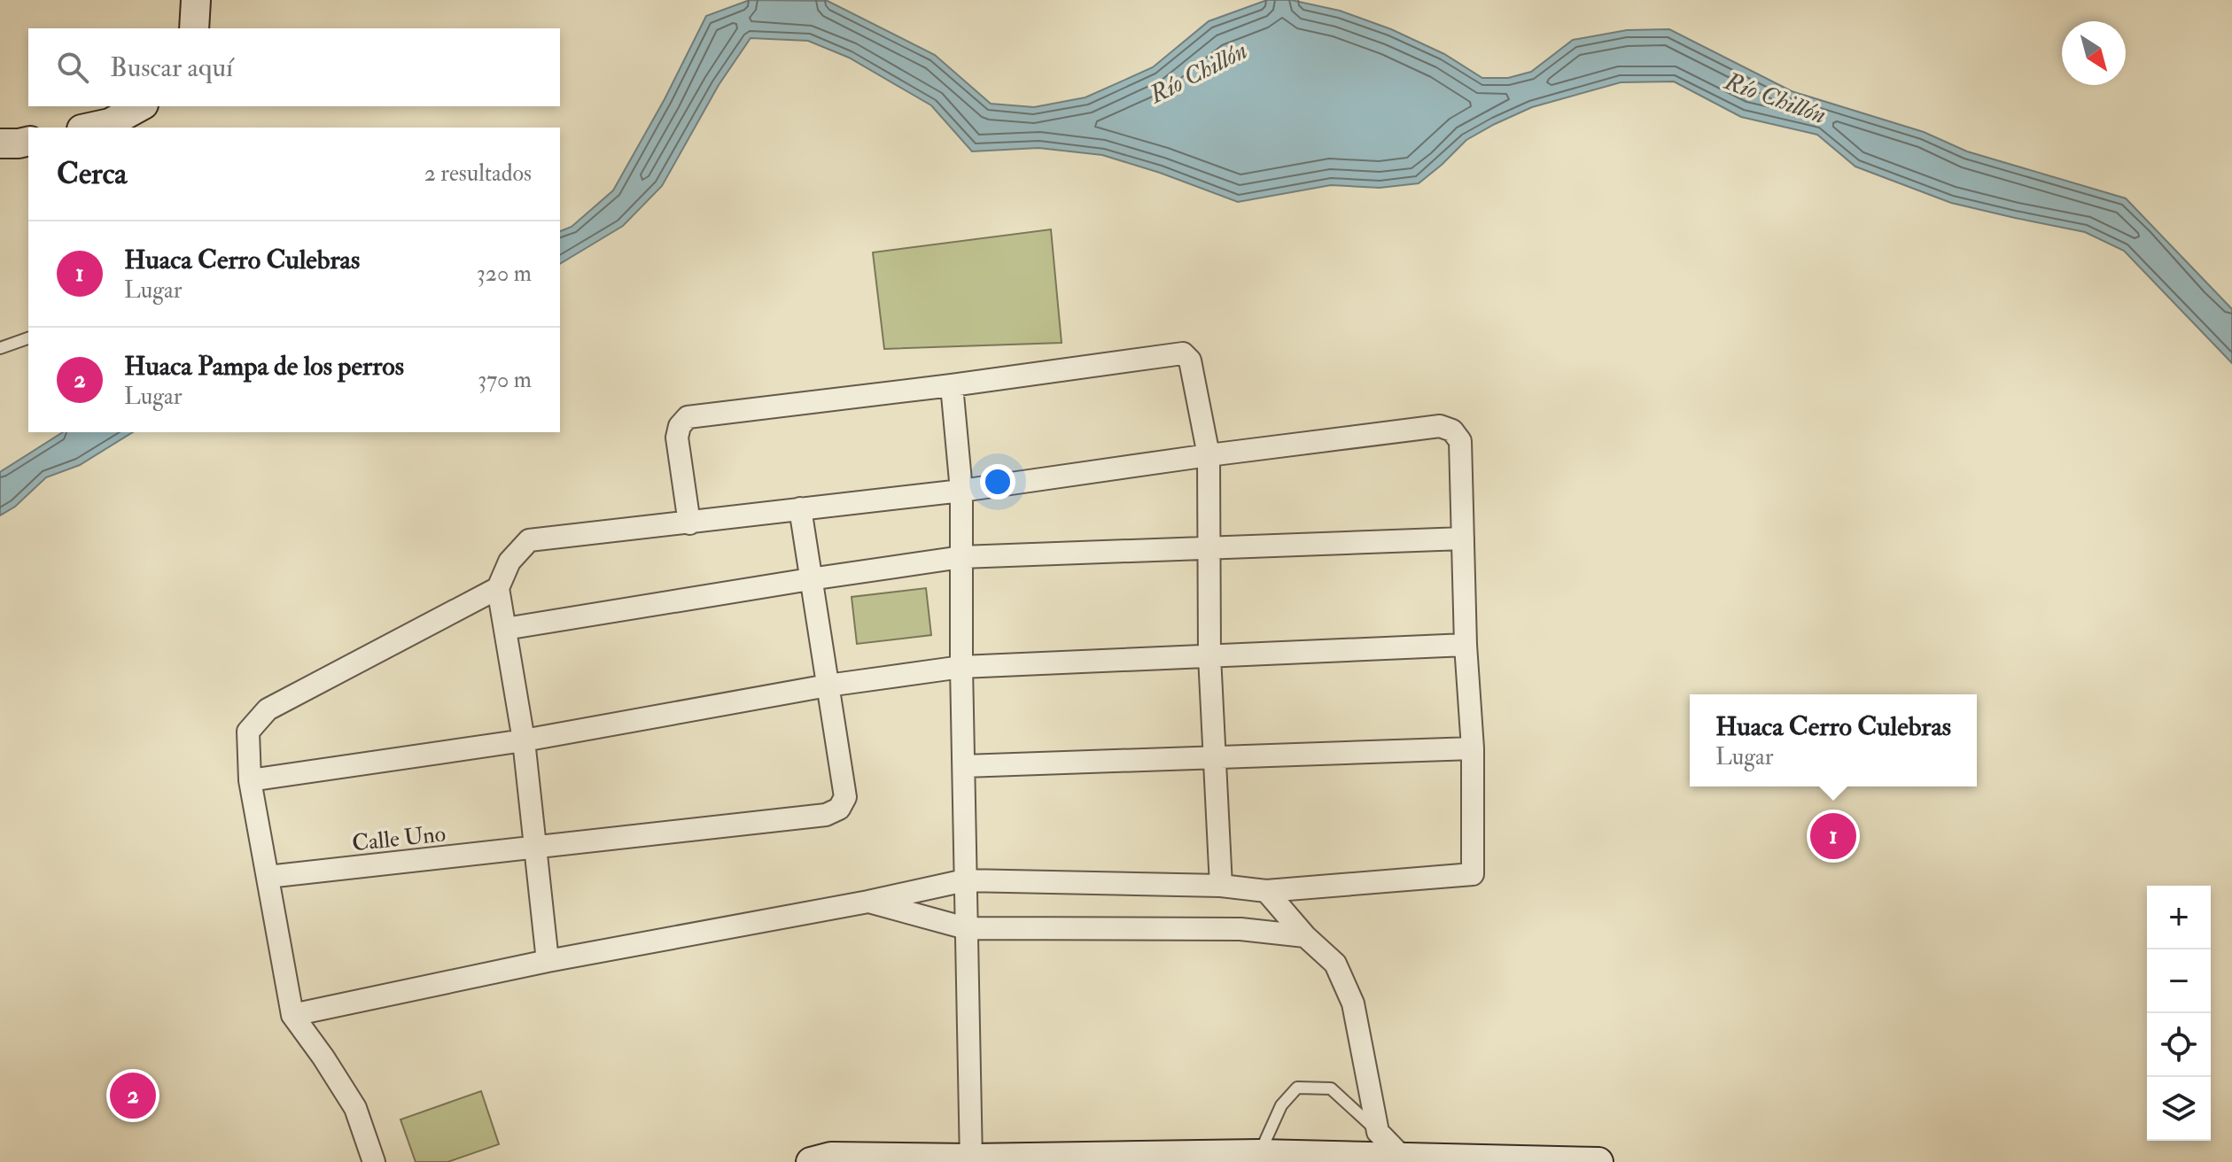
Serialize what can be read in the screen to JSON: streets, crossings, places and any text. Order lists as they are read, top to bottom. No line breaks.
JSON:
{"streets":{"street":["Calle Uno"]},"water":["Río Chillón"],"north":"bottom right","page":{"search":"Buscar aquí","heading":["Cerca","2 resultados"],"list":[{"mark":"1","name":"Huaca Cerro Culebras","note":"Lugar","value":"320 m"},{"mark":"2","name":"Huaca Pampa de los perros","note":"Lugar","value":"370 m"}],"popup":["Huaca Cerro Culebras","Lugar"],"pins":["1","2"],"map_buttons":["+","−"]}}
